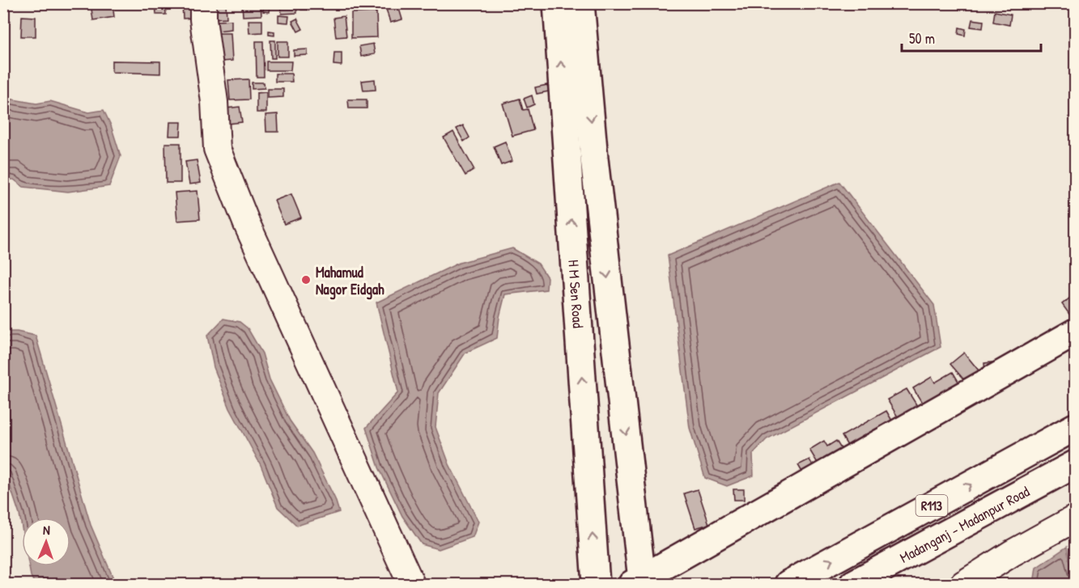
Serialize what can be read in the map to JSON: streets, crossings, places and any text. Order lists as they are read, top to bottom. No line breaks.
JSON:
{"streets":{"main road":["H M Sen Road","R113","Madanganj - Madanpur Road"]},"places":["Mahamud Nagor Eidgah"],"scale_bar":"50 m","north":"top"}
